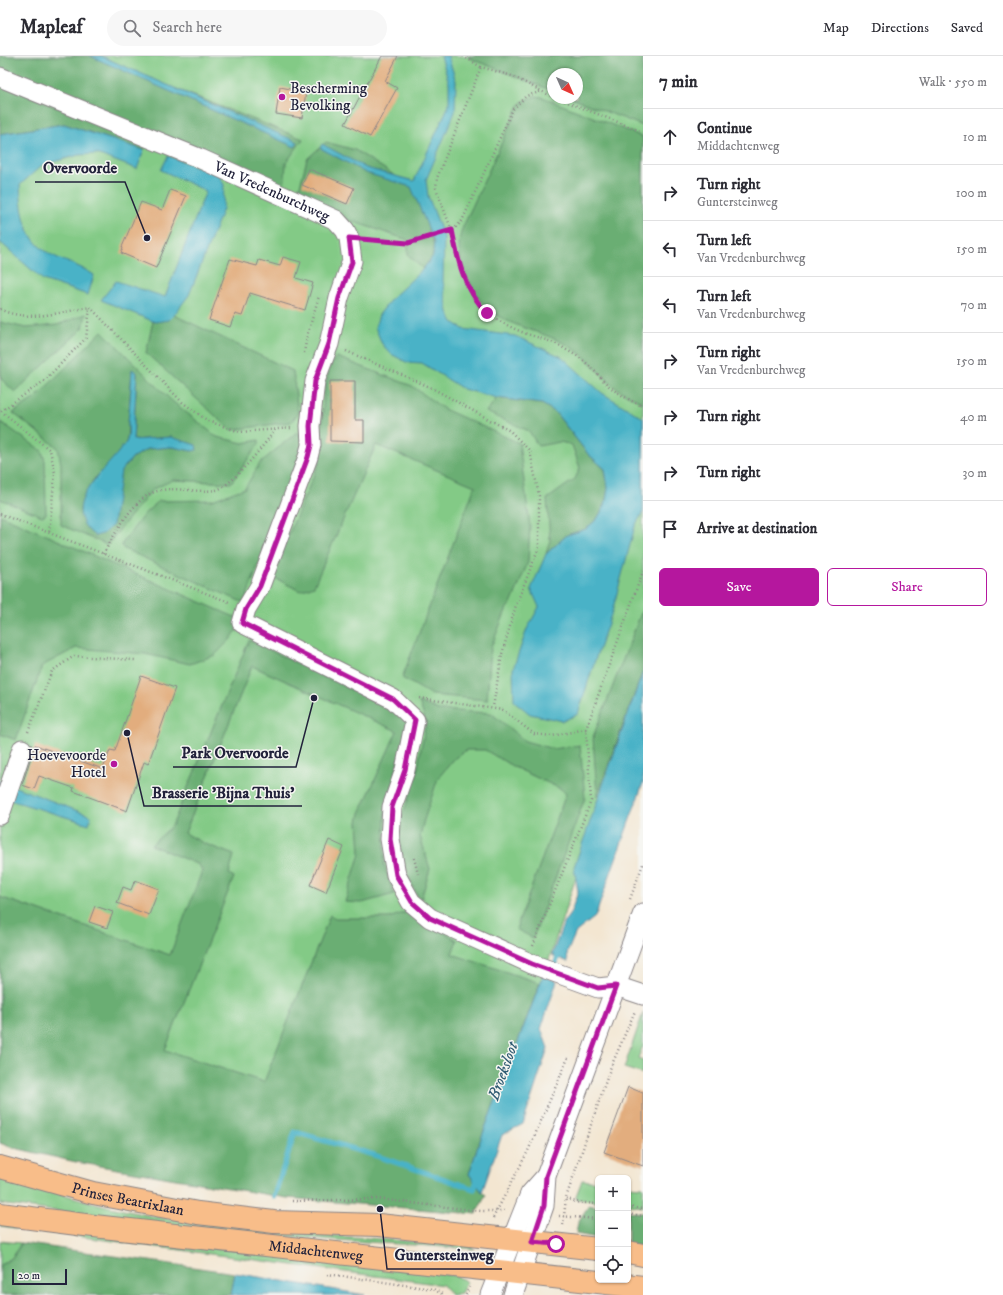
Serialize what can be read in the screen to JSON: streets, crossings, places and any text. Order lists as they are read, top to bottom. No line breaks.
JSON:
{"streets":{"main road":["Prinses Beatrixlaan","Middachtenweg"],"street":["Van Vredenburchweg"]},"crossings":[["Prinses Beatrixlaan","Middachtenweg"]],"water":["Broeksloot"],"places":["Bescherming Bevolking","Overvoorde","Park Overvoorde","Brasserie 'Bijna Thuis'","Hoevevoorde Hotel","Guntersteinweg"],"scale_bar":"20 m","north":"bottom right","page":{"header":"Mapleaf","search":"Search here","nav":["Map","Directions","Saved"],"heading":["7 min","Walk · 550 m"],"list":[["Continue","Middachtenweg","10 m"],["Turn right","Guntersteinweg","100 m"],["Turn left","Van Vredenburchweg","150 m"],["Turn left","Van Vredenburchweg","70 m"],["Turn right","Van Vredenburchweg","150 m"],["Turn right","40 m"],["Turn right","30 m"],"Arrive at destination"],"buttons":["Save","Share"],"map_buttons":["+","−"],"scale":"20 m"}}
